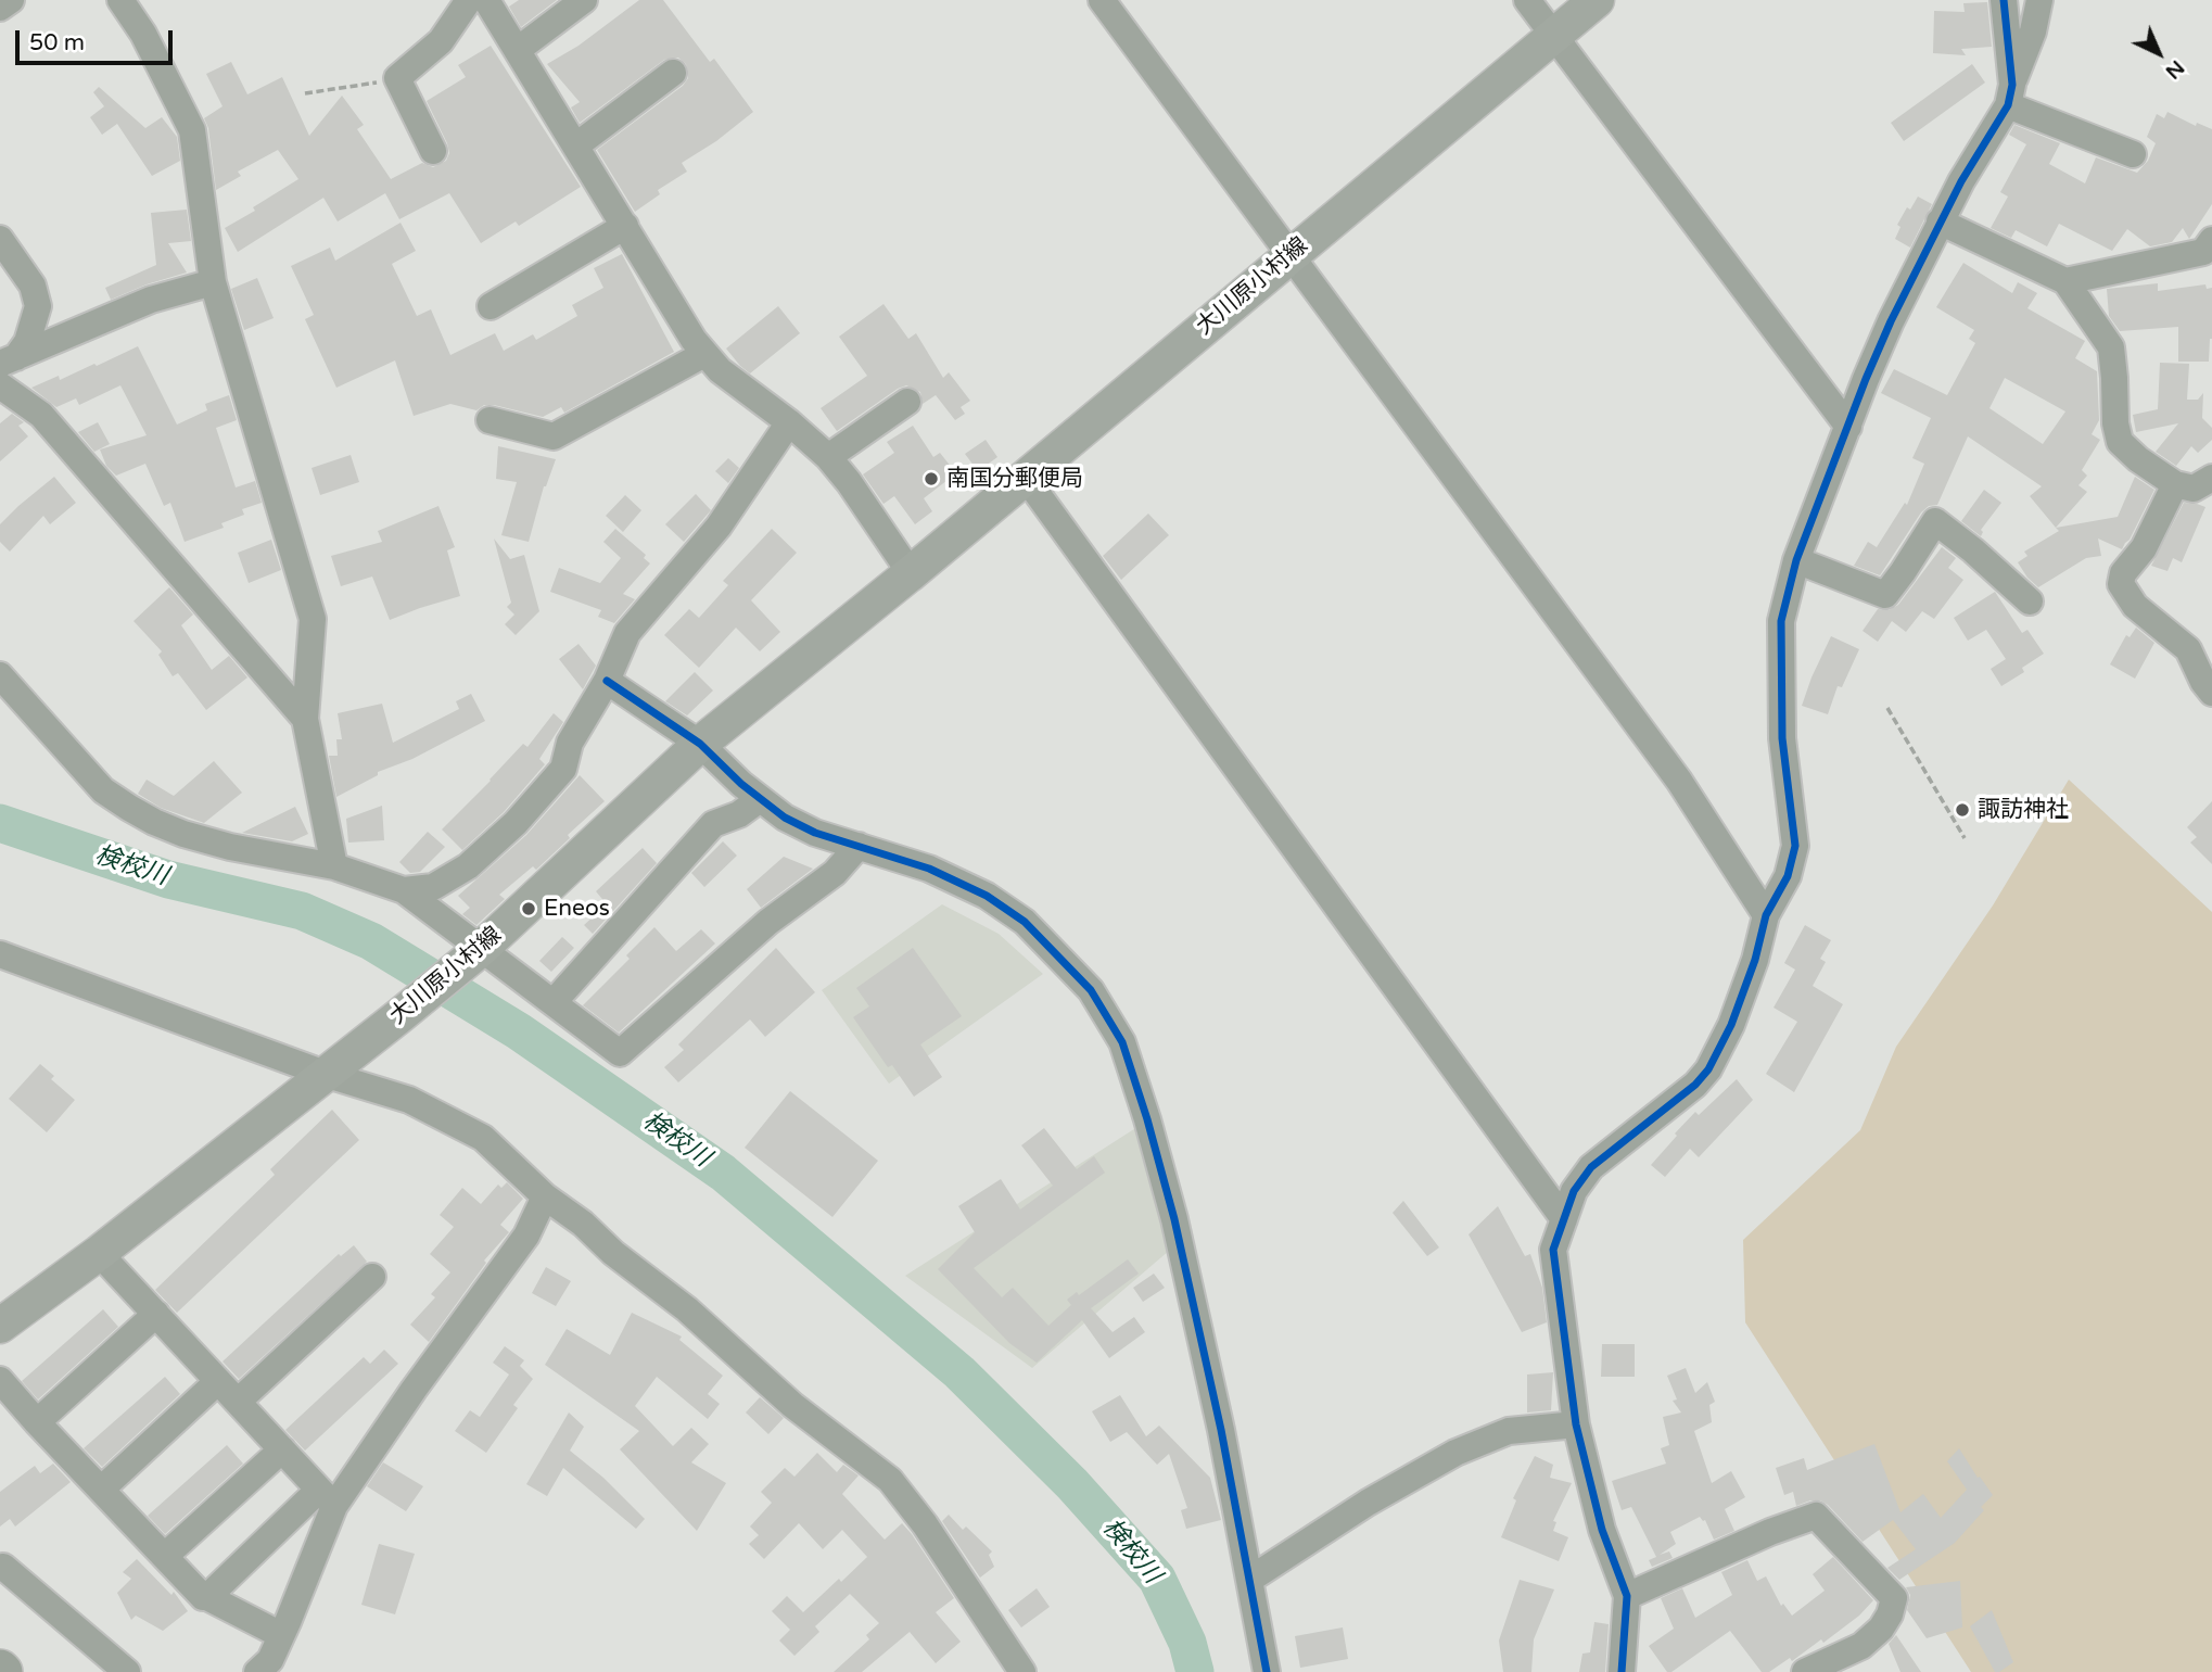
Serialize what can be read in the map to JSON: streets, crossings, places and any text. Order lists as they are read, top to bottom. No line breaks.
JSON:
{"streets":{"main road":["大川原小村線"]},"water":["検校川"],"places":["南国分郵便局","諏訪神社","Eneos"],"scale_bar":"50 m","north":"bottom right"}
